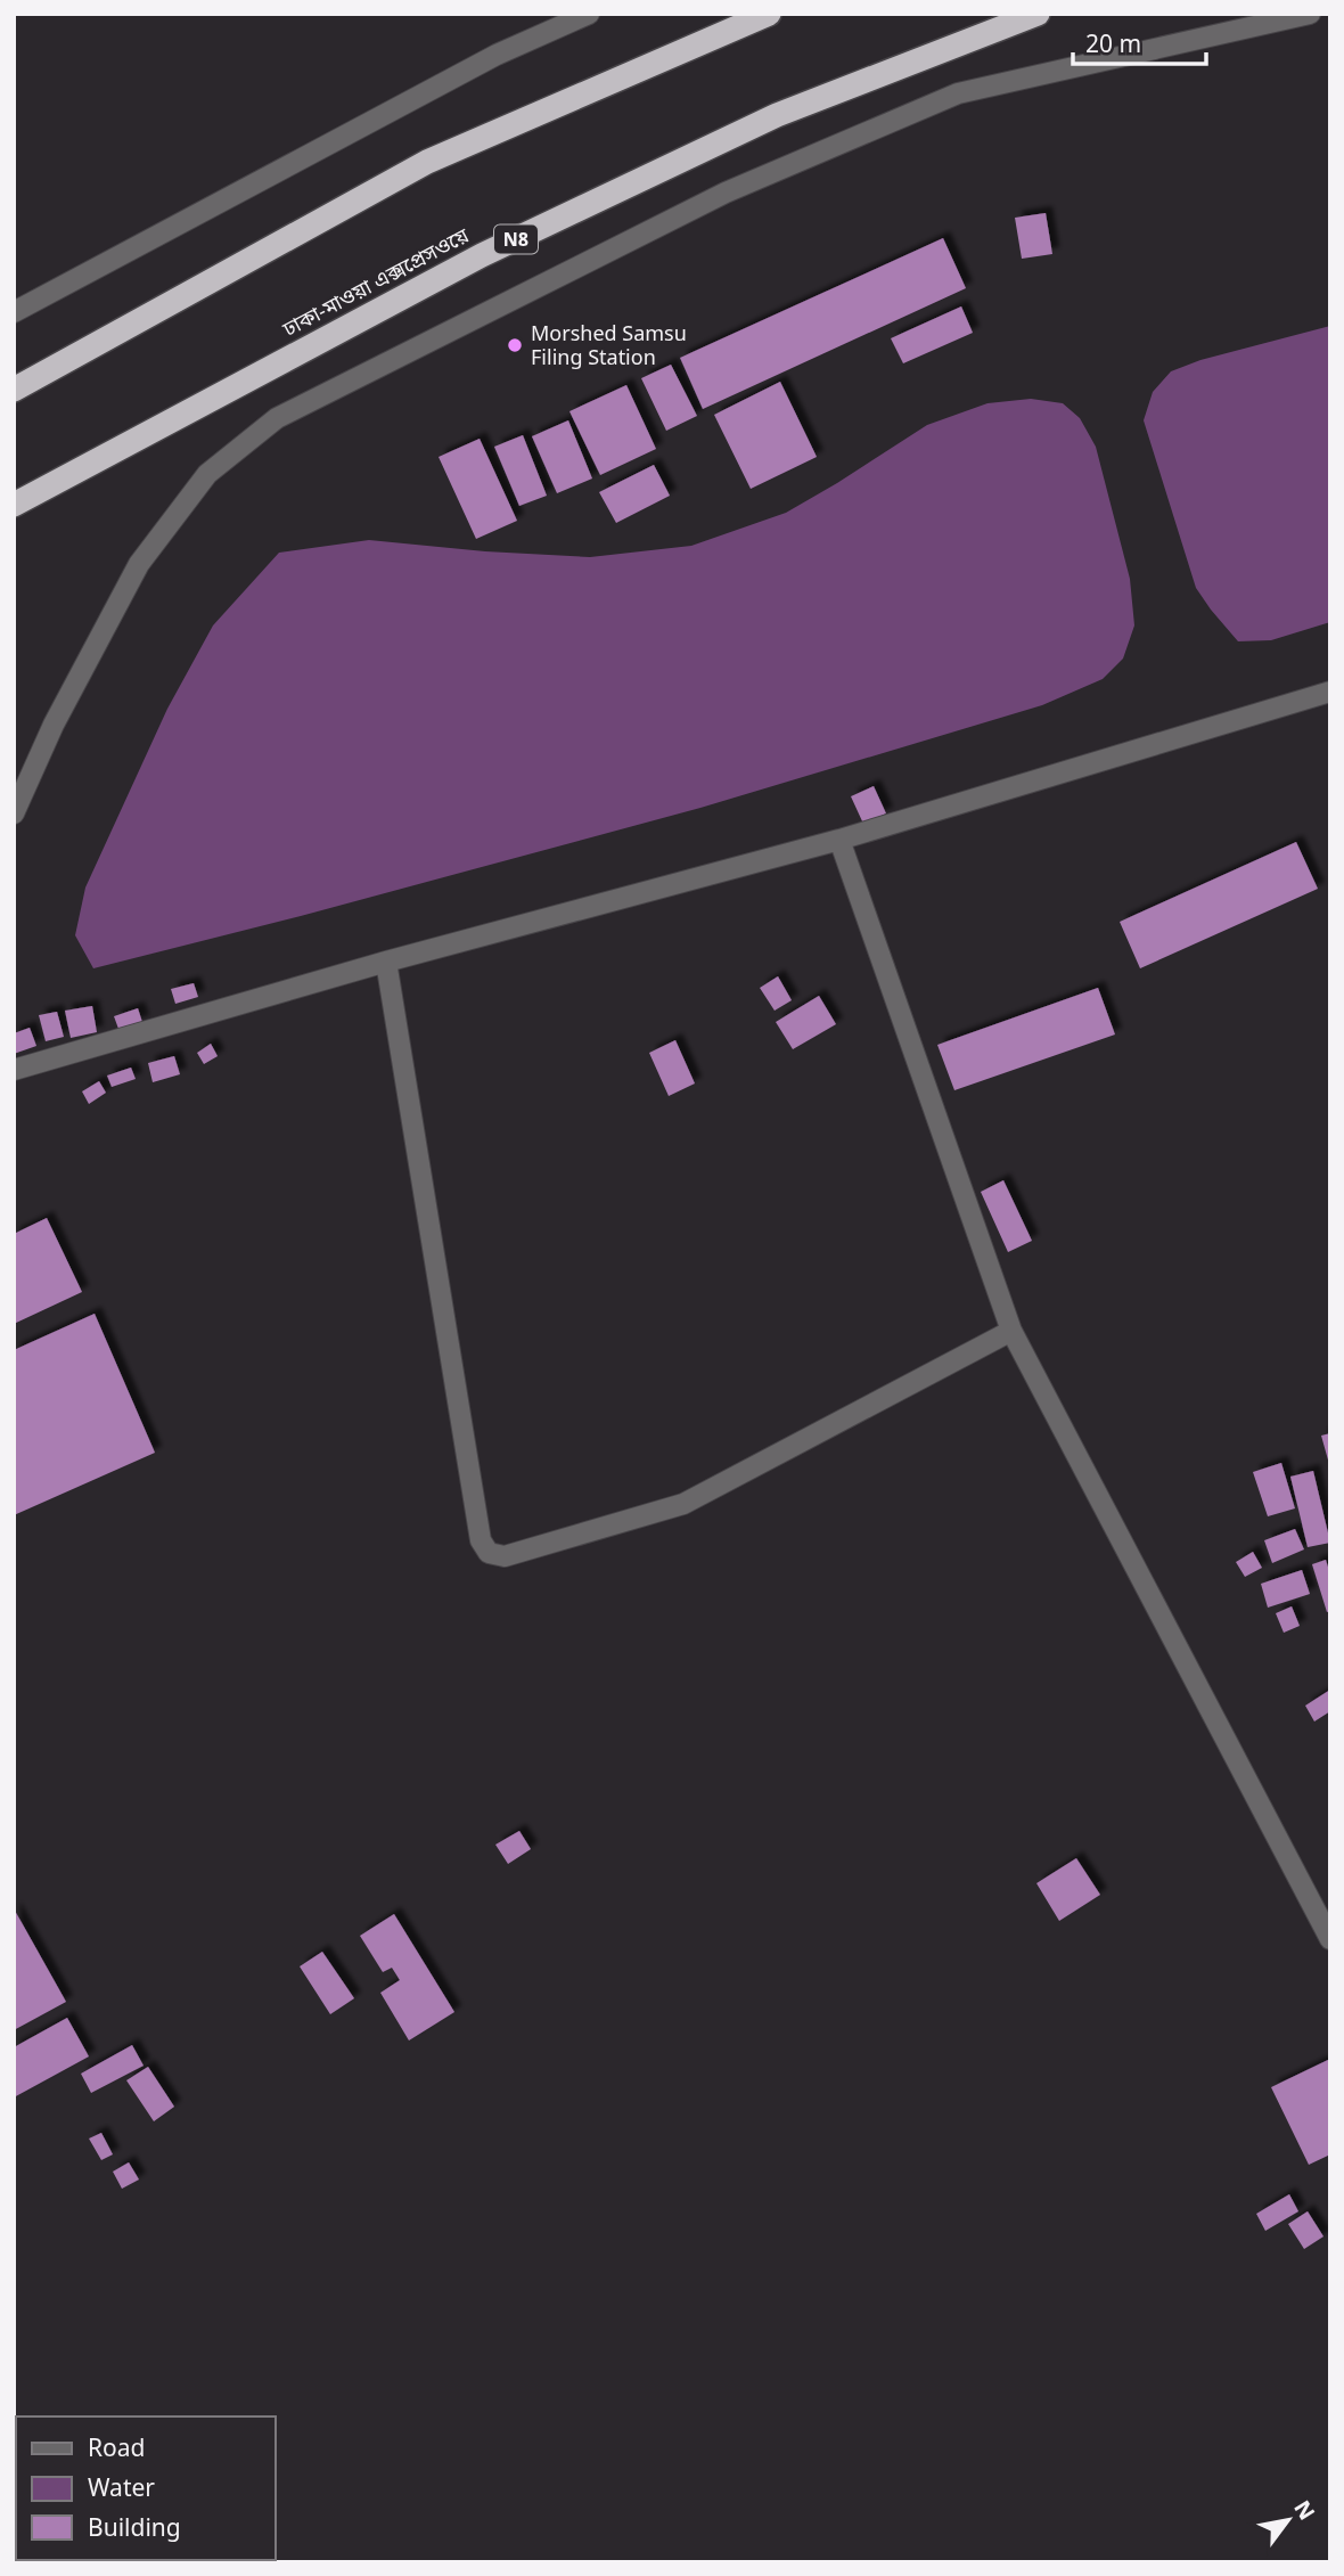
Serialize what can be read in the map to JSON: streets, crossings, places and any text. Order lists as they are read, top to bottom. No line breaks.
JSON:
{"streets":{"highway":["N8","ঢাকা-মাওয়া এক্সপ্রেসওয়ে"]},"places":["Morshed Samsu Filing Station"],"legend":["Road","Water","Building"],"scale_bar":"20 m","north":"top right"}
